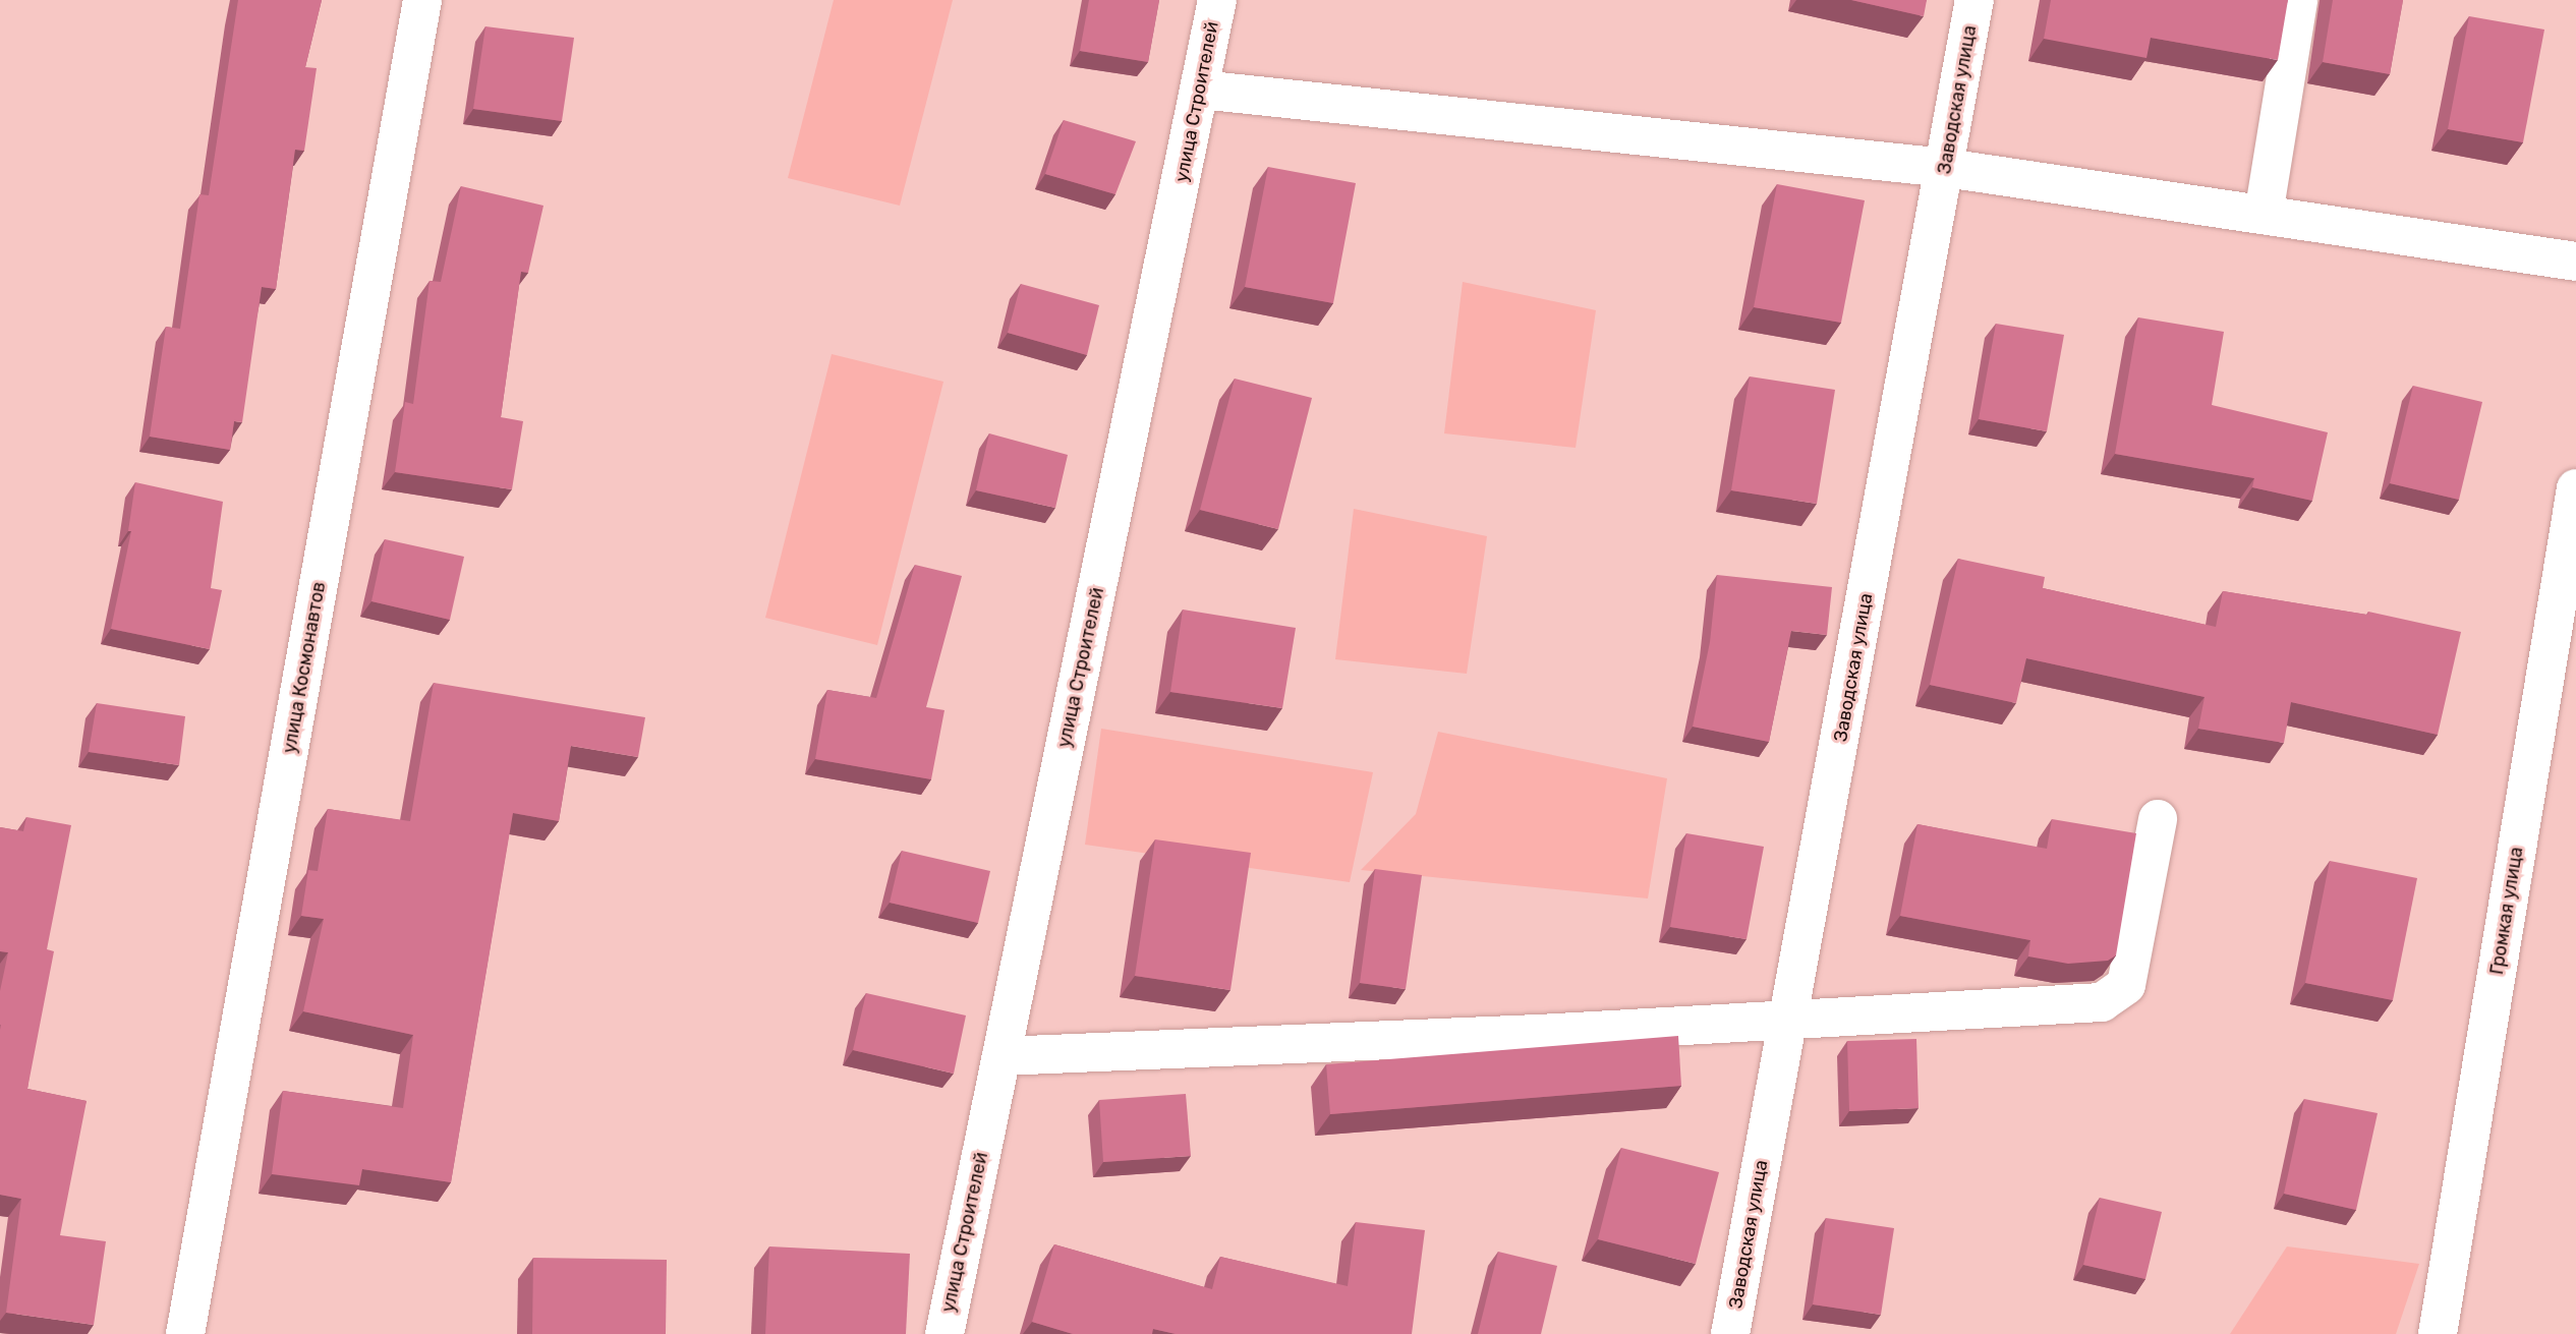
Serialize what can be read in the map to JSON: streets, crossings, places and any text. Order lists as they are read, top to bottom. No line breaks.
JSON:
{"streets":{"street":["Заводская улица","улица Строителей","улица Космонавтов","Громкая улица"]}}
